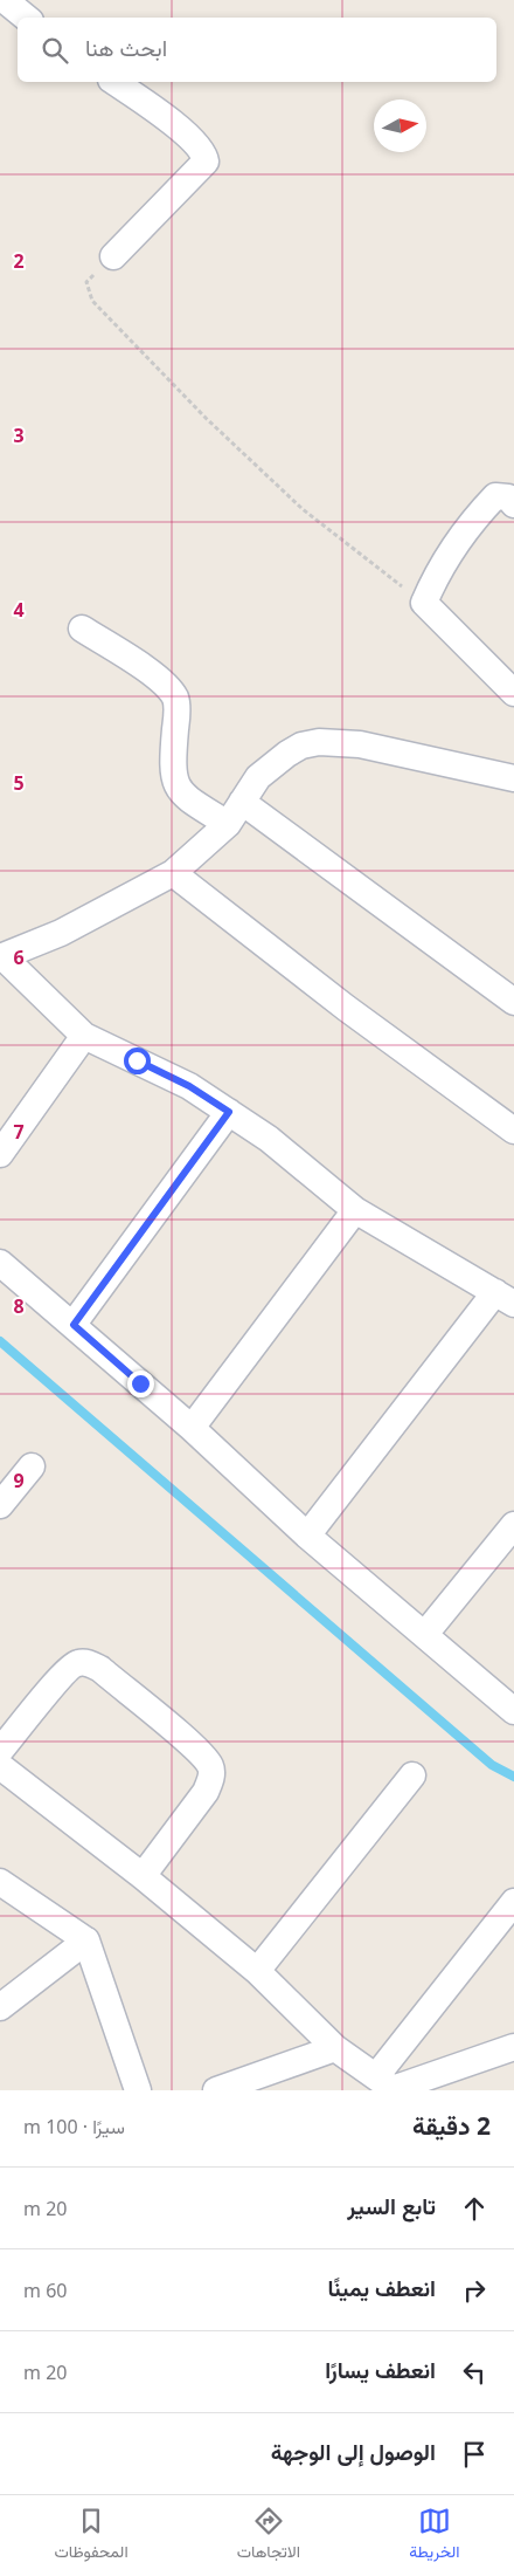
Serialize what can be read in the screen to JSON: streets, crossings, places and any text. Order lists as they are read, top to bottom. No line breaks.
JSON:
{"north":"right","page":{"search":"ابحث هنا","heading":["2 دقيقة","سيرًا · 100 m"],"list":[["تابع السير","20 m"],["انعطف يمينًا","60 m"],["انعطف يسارًا","20 m"],"الوصول إلى الوجهة"],"nav":["الخريطة","الاتجاهات","المحفوظات"]},"grid":{"rows":["2","3","4","5","6","7","8","9"]}}
